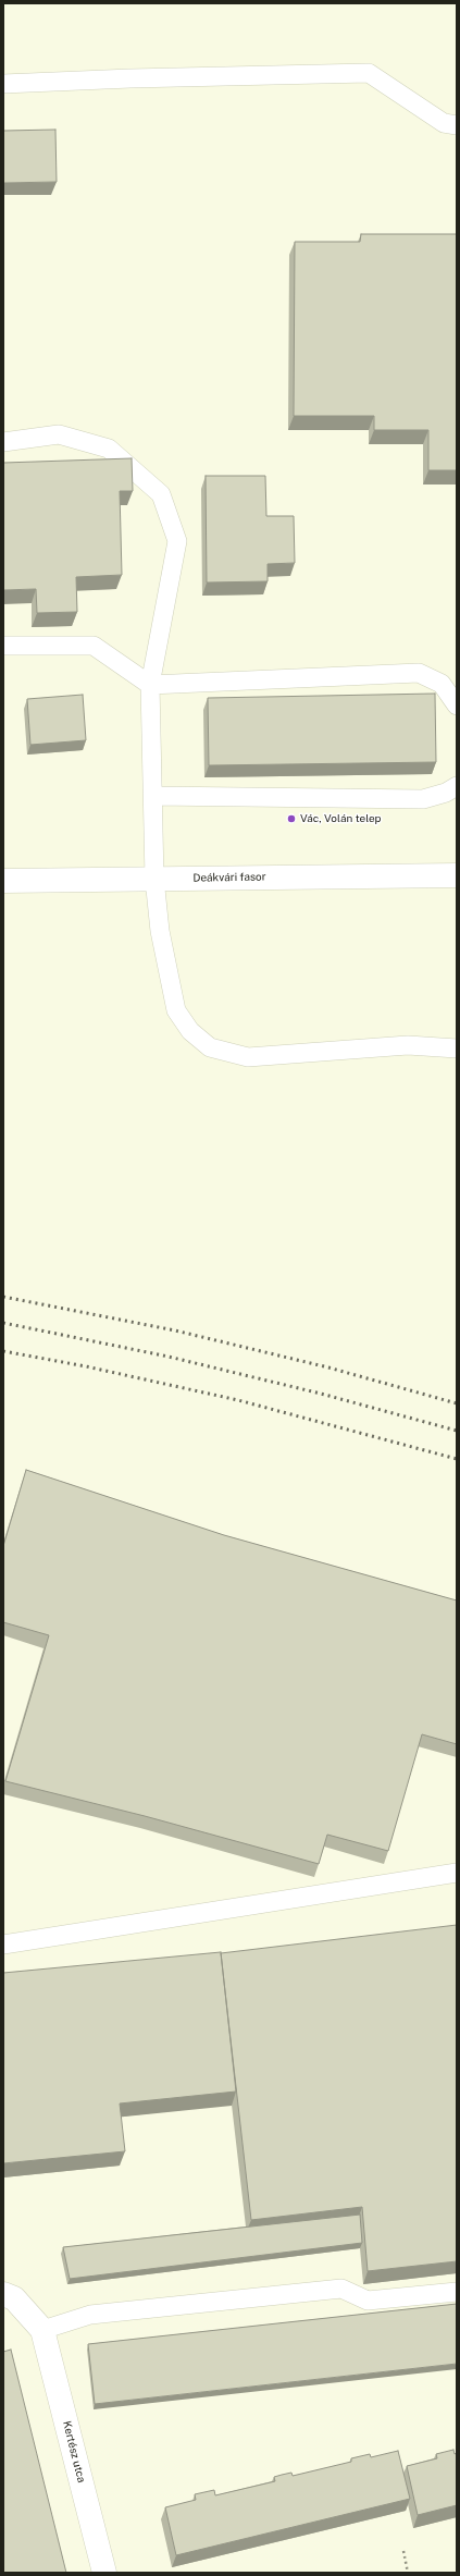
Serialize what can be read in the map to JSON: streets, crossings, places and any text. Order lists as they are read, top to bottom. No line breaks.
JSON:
{"streets":{"street":["Deákvári fasor","Kertész utca"]},"places":["Vác, Volán telep"]}
